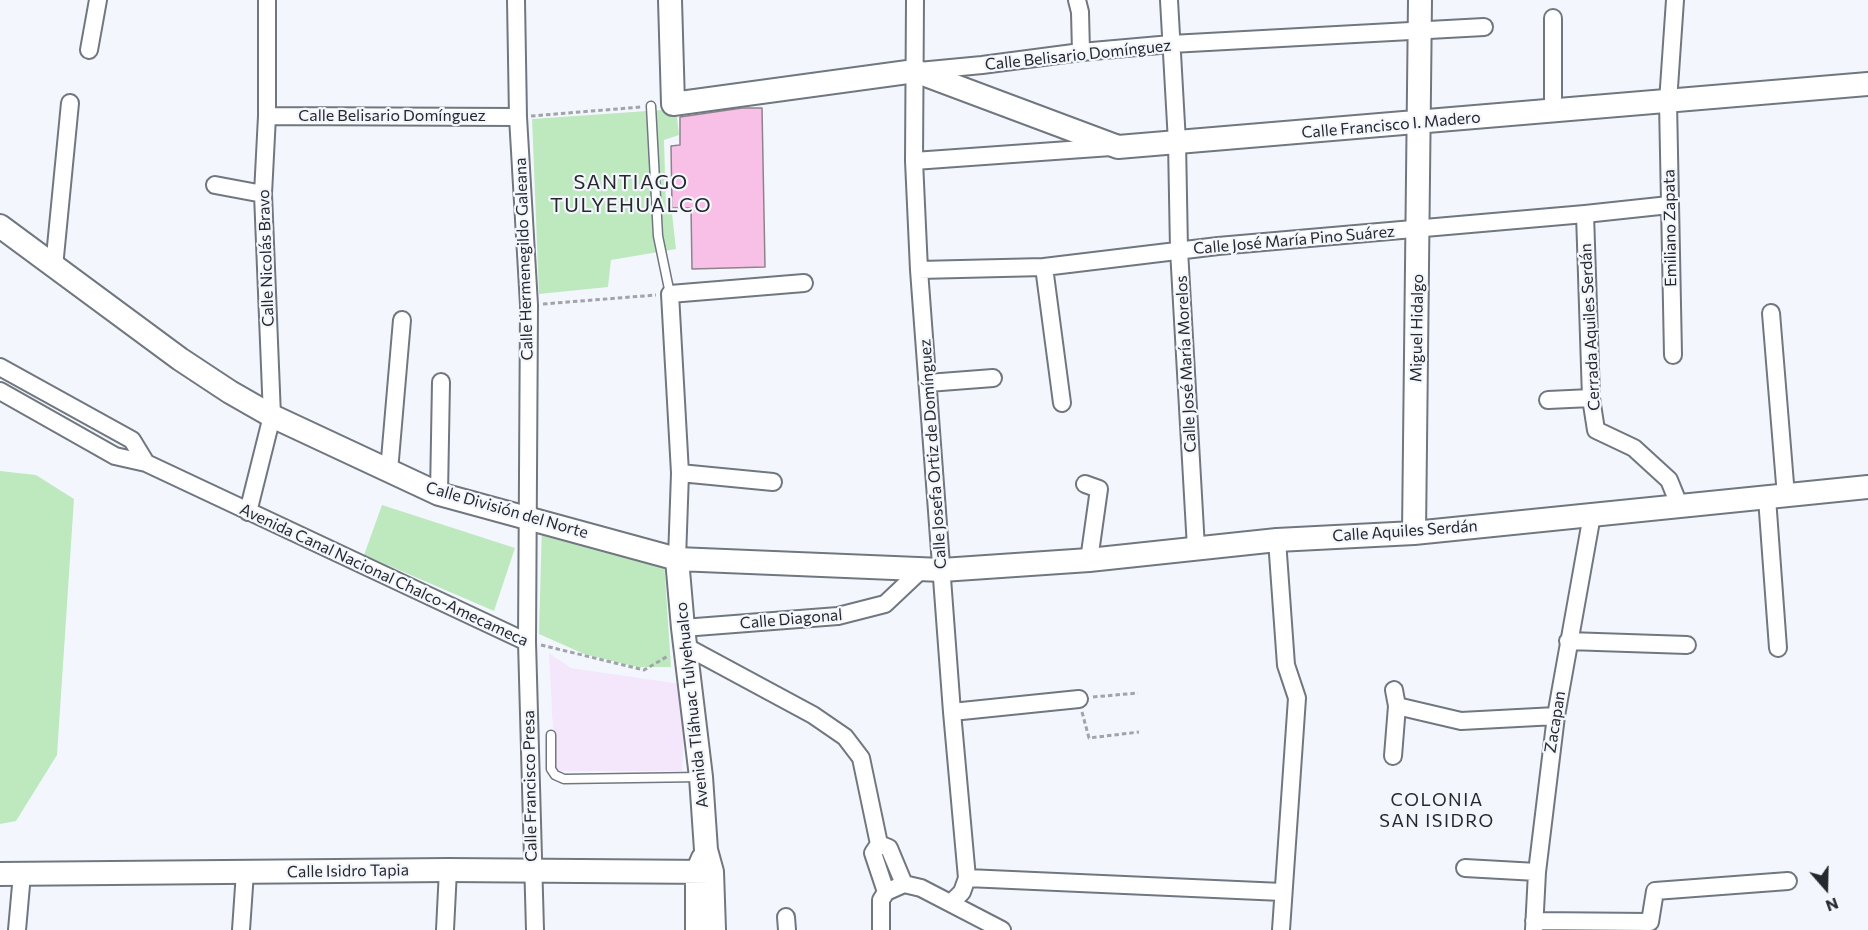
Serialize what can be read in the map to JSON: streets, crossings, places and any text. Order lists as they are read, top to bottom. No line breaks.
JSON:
{"streets":{"main road":["Calle Belisario Domínguez","Calle Francisco I. Madero","Miguel Hidalgo","Calle División del Norte","Calle Aquiles Serdán","Avenida Tláhuac Tulyehualco","Calle Isidro Tapia"],"street":["Emiliano Zapata","Calle José María Pino Suárez","Calle Nicolás Bravo","Calle Hermenegildo Galeana","Cerrada Aquiles Serdán","Calle José María Morelos","Calle Josefa Ortiz de Domínguez","Avenida Canal Nacional Chalco-Amecameca","Calle Diagonal","Zacapan","Calle Francisco Presa"]},"crossings":[["Calle Belisario Domínguez","Calle Nicolás Bravo"],["Calle Belisario Domínguez","Calle Hermenegildo Galeana"],["Calle Belisario Domínguez","Miguel Hidalgo"],["Calle Belisario Domínguez","Calle José María Morelos"],["Calle Belisario Domínguez","Calle Josefa Ortiz de Domínguez"],["Calle Francisco I. Madero","Emiliano Zapata"],["Calle Francisco I. Madero","Miguel Hidalgo"],["Calle Francisco I. Madero","Calle José María Morelos"],["Calle Francisco I. Madero","Calle Josefa Ortiz de Domínguez"],["Emiliano Zapata","Calle José María Pino Suárez"],["Calle José María Pino Suárez","Cerrada Aquiles Serdán"],["Calle José María Pino Suárez","Miguel Hidalgo"],["Calle José María Pino Suárez","Calle José María Morelos"],["Calle José María Pino Suárez","Calle Josefa Ortiz de Domínguez"],["Calle Nicolás Bravo","Calle División del Norte"],["Calle Nicolás Bravo","Avenida Canal Nacional Chalco-Amecameca"],["Calle Hermenegildo Galeana","Calle División del Norte"],["Calle Hermenegildo Galeana","Avenida Canal Nacional Chalco-Amecameca"],["Calle Hermenegildo Galeana","Calle Francisco Presa"],["Cerrada Aquiles Serdán","Calle Aquiles Serdán"],["Miguel Hidalgo","Calle Aquiles Serdán"],["Calle José María Morelos","Calle Aquiles Serdán"],["Calle Josefa Ortiz de Domínguez","Calle División del Norte"],["Calle Josefa Ortiz de Domínguez","Calle Aquiles Serdán"],["Calle Josefa Ortiz de Domínguez","Calle Diagonal"],["Calle División del Norte","Calle Aquiles Serdán"],["Calle División del Norte","Calle Diagonal"],["Calle División del Norte","Avenida Tláhuac Tulyehualco"],["Calle Aquiles Serdán","Calle Diagonal"],["Calle Aquiles Serdán","Zacapan"],["Avenida Canal Nacional Chalco-Amecameca","Calle Diagonal"],["Avenida Canal Nacional Chalco-Amecameca","Avenida Tláhuac Tulyehualco"],["Avenida Canal Nacional Chalco-Amecameca","Calle Francisco Presa"],["Calle Diagonal","Avenida Tláhuac Tulyehualco"],["Avenida Tláhuac Tulyehualco","Calle Isidro Tapia"],["Calle Francisco Presa","Calle Isidro Tapia"]],"districts":["SANTIAGO TULYEHUALCO","COLONIA SAN ISIDRO"],"north":"bottom"}
